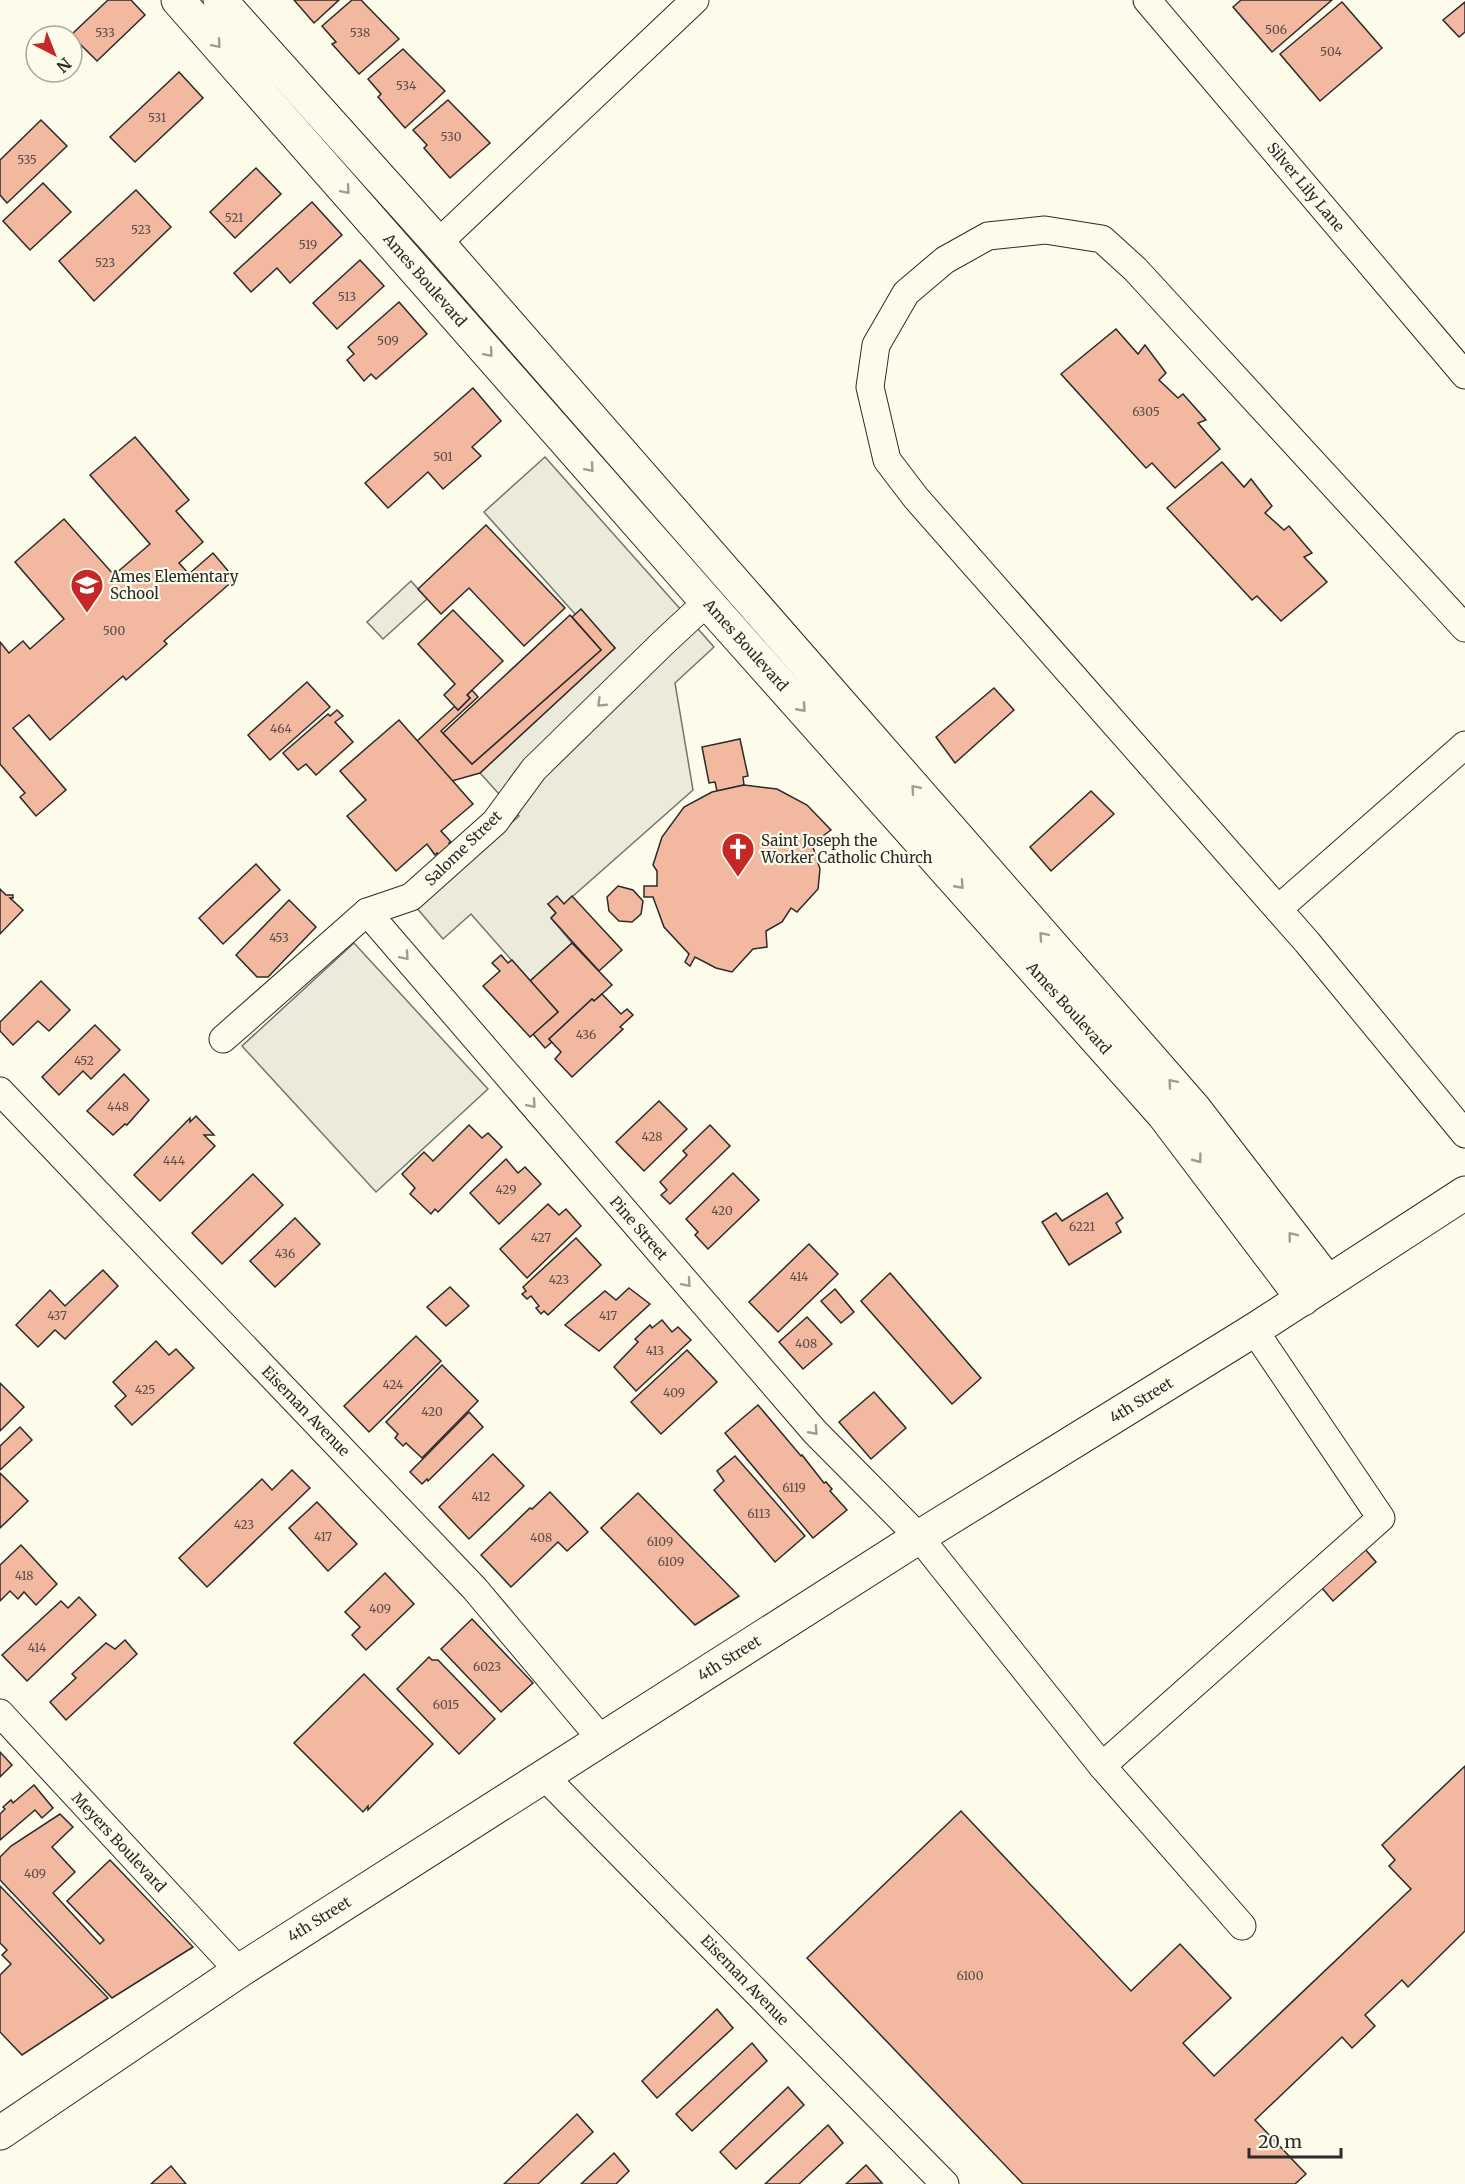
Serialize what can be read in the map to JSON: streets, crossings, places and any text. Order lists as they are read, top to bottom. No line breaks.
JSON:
{"streets":{"street":["Silver Lily Lane","Ames Boulevard","Salome Street","Pine Street","4th Street","Eiseman Avenue","Meyers Boulevard"]},"crossings":[["Ames Boulevard","Salome Street"],["Ames Boulevard","4th Street"],["Salome Street","Pine Street"],["Pine Street","4th Street"],["4th Street","Eiseman Avenue"],["4th Street","Meyers Boulevard"]],"one_way":["Salome Street","Pine Street"],"places":{"school or university":["Ames Elementary School"],"church":["Saint Joseph the Worker Catholic Church"]},"house_numbers":["506","533","538","504","534","531","530","535","521","523","519","523","513","509","6305","501","500","464","453","436","452","448","428","444","429","420","6221","427","436","414","423","437","417","408","413","424","425","409","420","6119","412","6113","423","417","408","6109","6109","418","409","414","6023","6015","409","6100"],"scale_bar":"20 m","north":"bottom right"}
